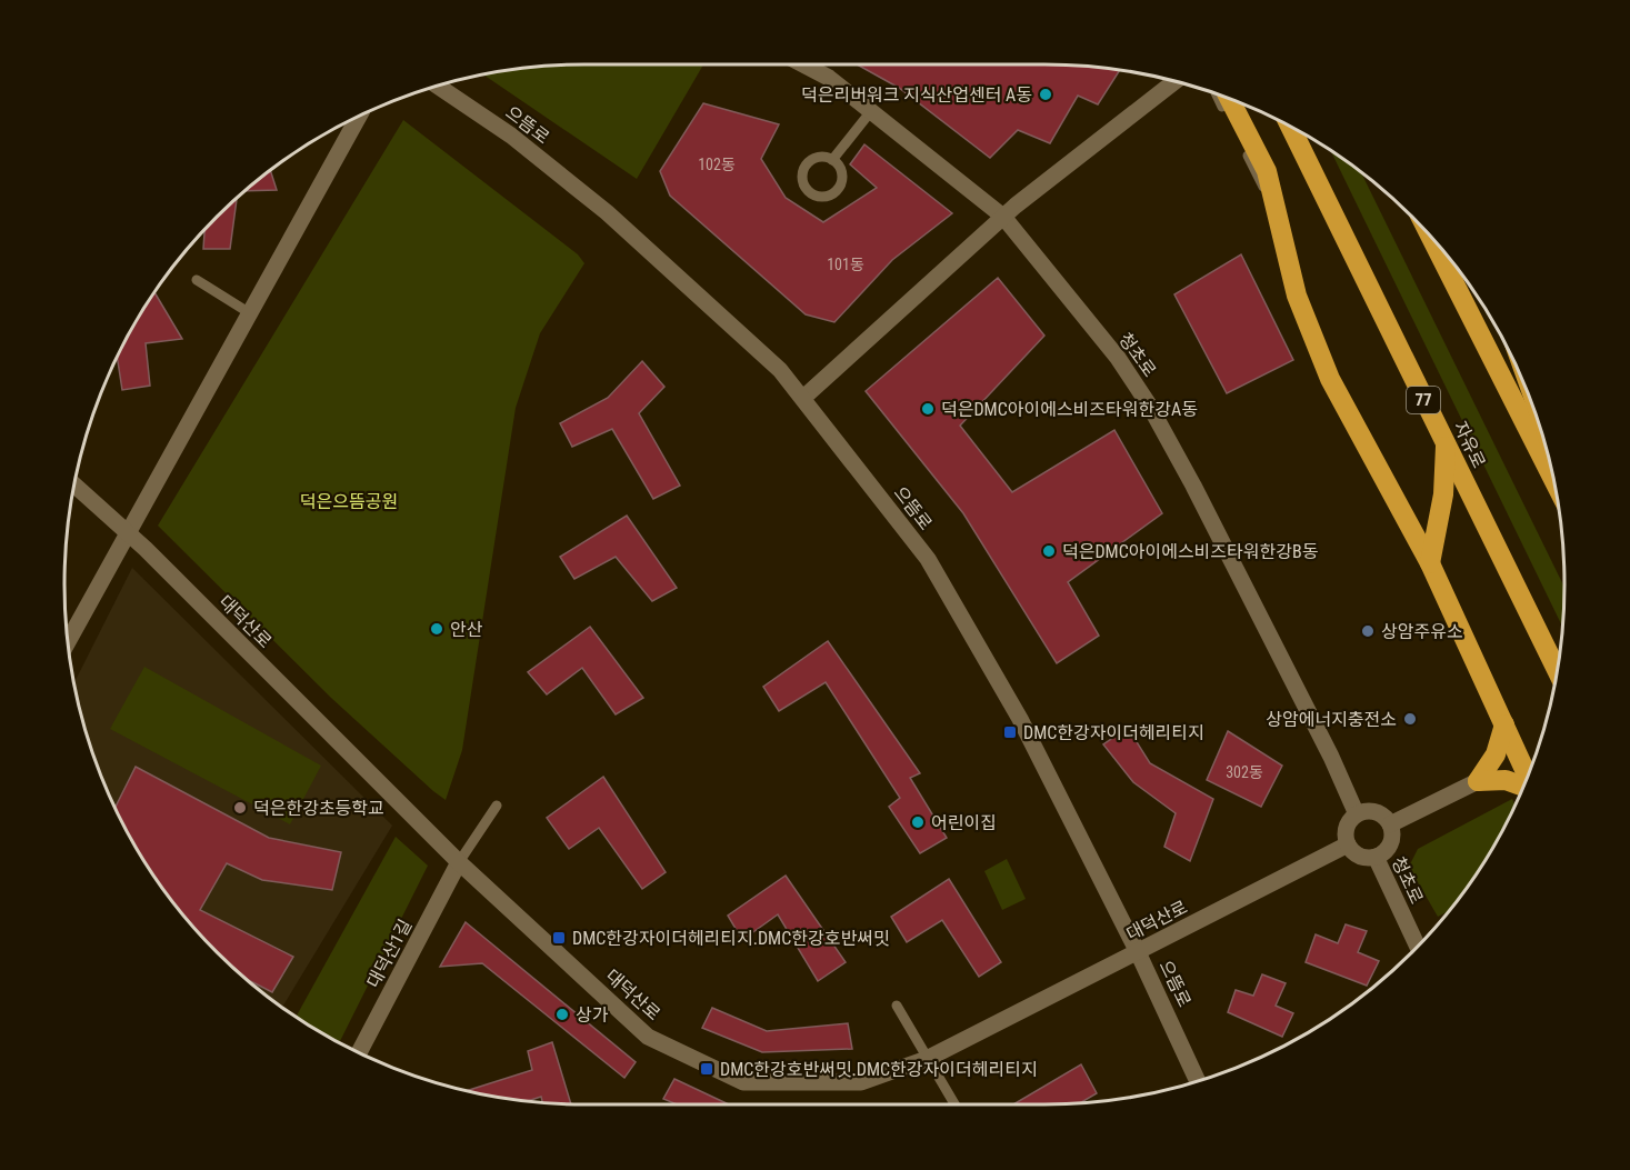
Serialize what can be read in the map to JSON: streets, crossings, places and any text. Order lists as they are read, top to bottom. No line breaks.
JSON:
{"streets":{"highway":["77","자유로"],"street":["으뜸로","청초로","대덕산로","대덕산1길"]},"crossings":[["으뜸로","대덕산로"],["청초로","대덕산로"],["대덕산로","대덕산1길"]],"parks":["덕은으뜸공원"],"places":{"other":["덕은리버워크 지식산업센터 A동","덕은DMC아이에스비즈타워한강A동","덕은DMC아이에스비즈타워한강B동","안산","상암주유소","상암에너지충전소","덕은한강초등학교","어린이집","상가"],"transit":["DMC한강자이더헤리티지","DMC한강자이더헤리티지.DMC한강호반써밋","DMC한강호반써밋.DMC한강자이더헤리티지"]},"house_numbers":["102동","101동","302동"]}
